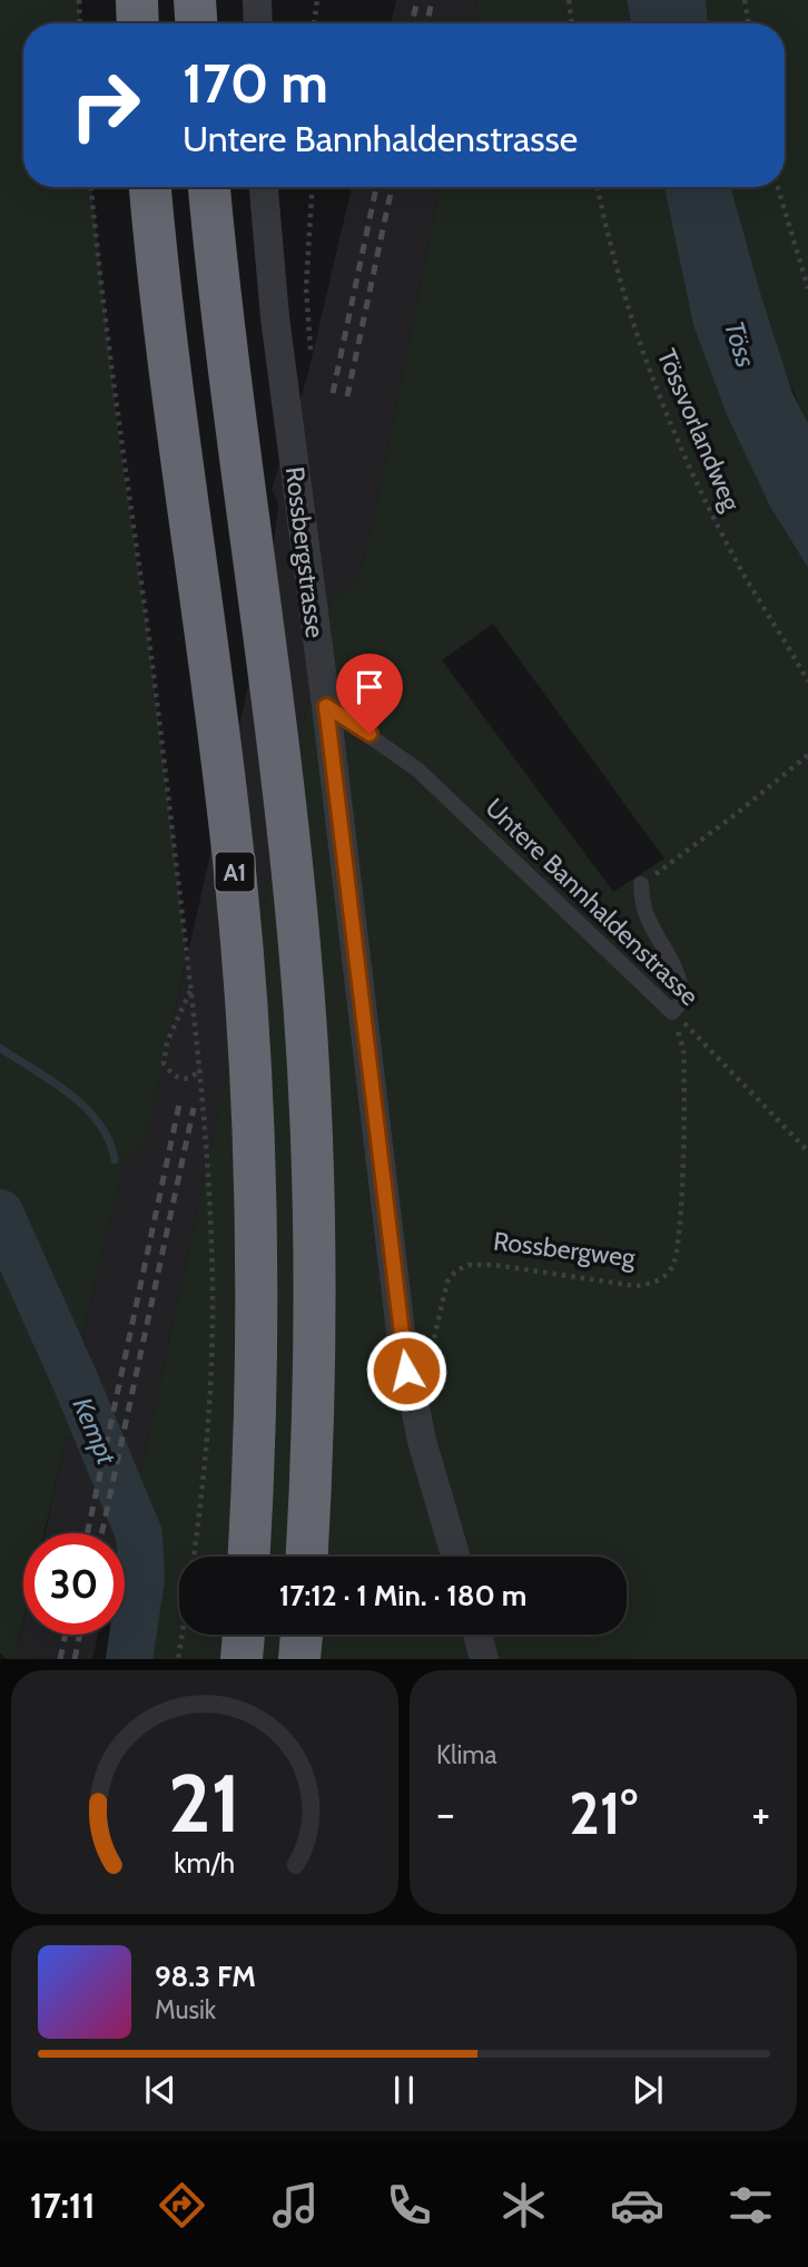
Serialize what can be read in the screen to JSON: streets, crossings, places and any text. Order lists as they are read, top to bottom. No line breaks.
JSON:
{"streets":{"highway":["A1"],"street":["Rossbergstrasse"],"lane":["Untere Bannhaldenstrasse"],"path":["Tössvorlandweg","Rossbergweg"]},"crossings":[["Rossbergstrasse","Untere Bannhaldenstrasse"],["Rossbergstrasse","Rossbergweg"]],"water":["Töss","Kempt"],"page":{"turn":["170 m","Untere Bannhaldenstrasse"],"limit":"30","trip":"17:12 · 1 Min. · 180 m","tile":"Klima","heat":["−","21°","+"],"song":["98.3 FM","Musik"],"tabs":"17:11","gauge":["21","km/h"]}}
